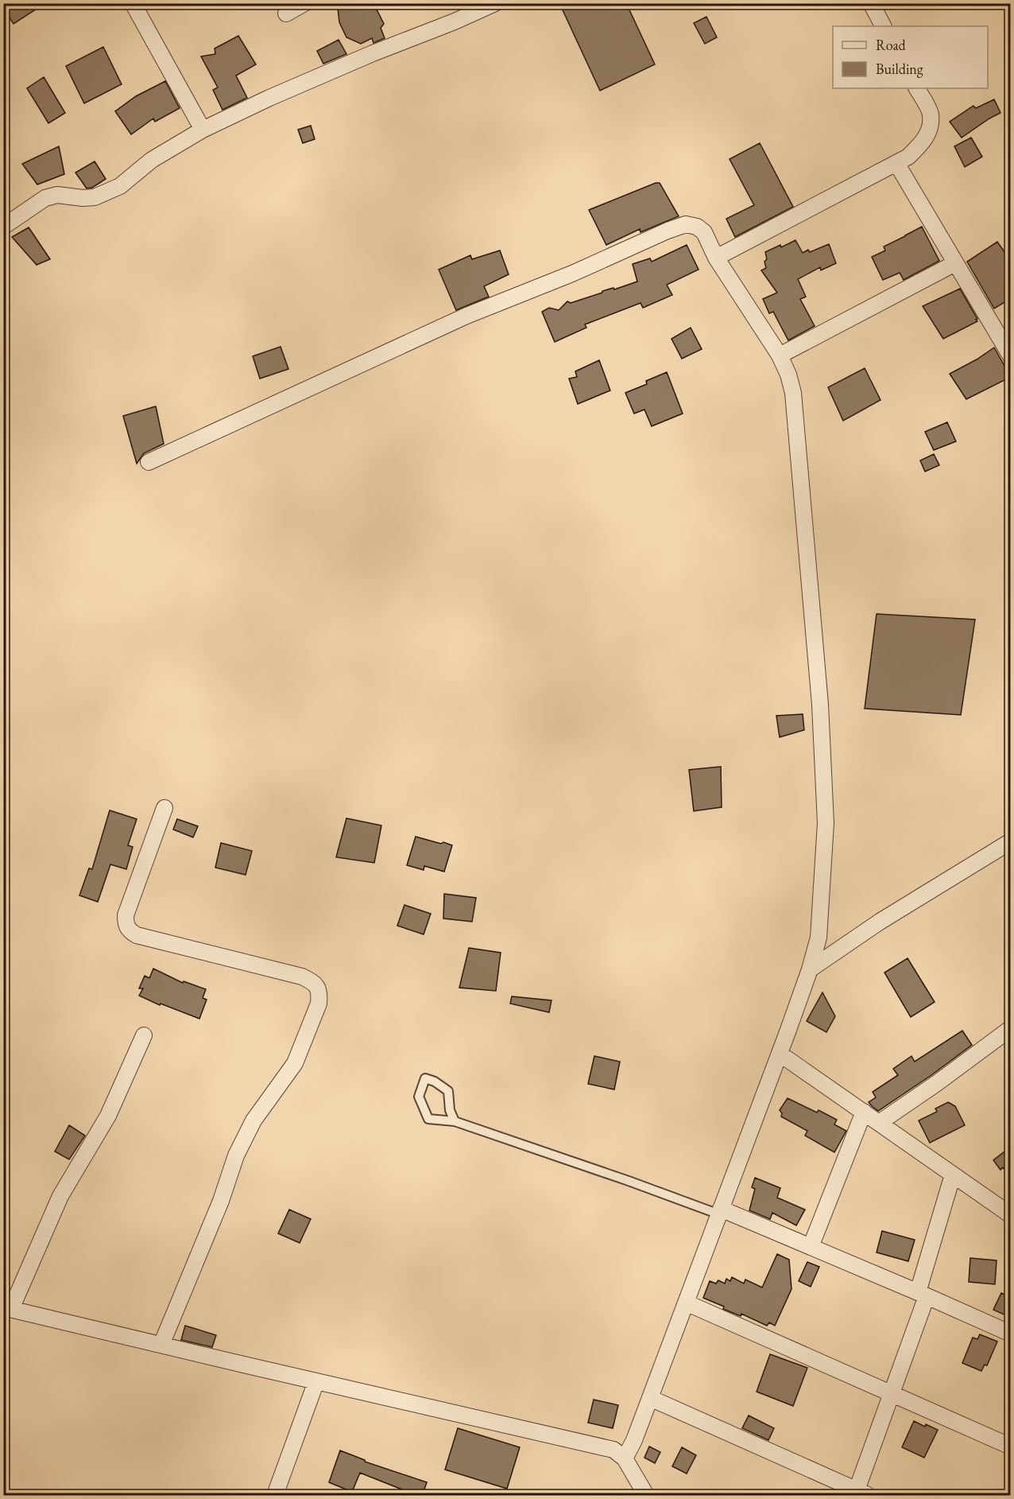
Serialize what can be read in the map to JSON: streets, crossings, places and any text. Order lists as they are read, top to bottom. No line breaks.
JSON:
{"legend":["Road","Building"]}
